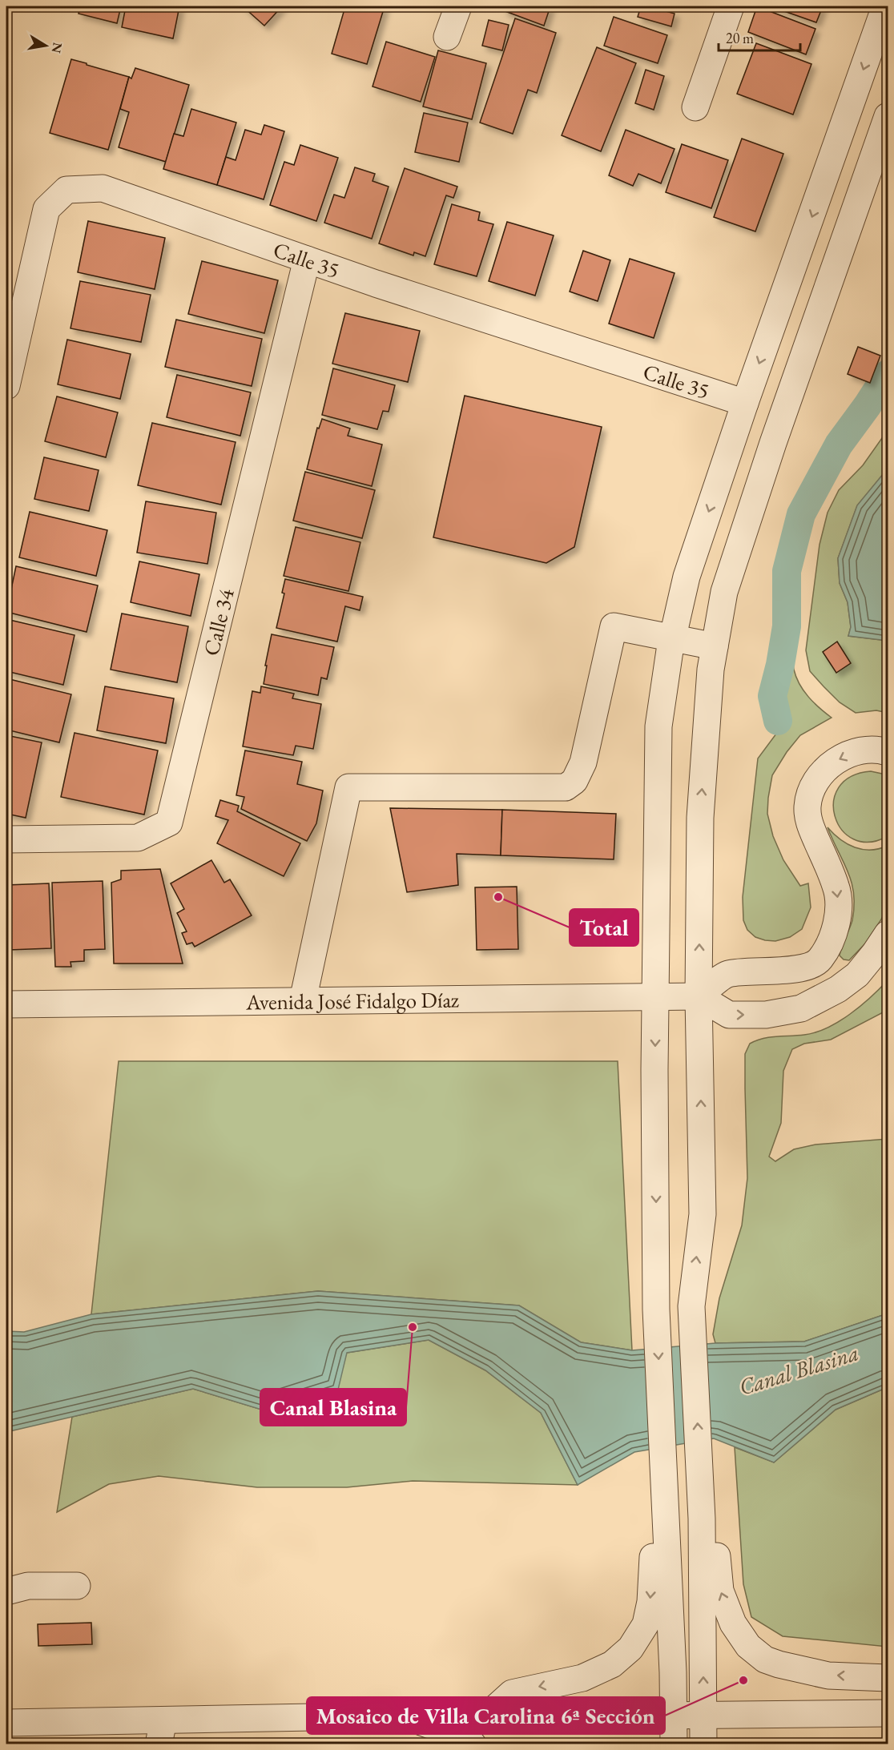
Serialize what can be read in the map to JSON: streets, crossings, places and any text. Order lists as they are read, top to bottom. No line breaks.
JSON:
{"streets":{"street":["Calle 35","Calle 34","Avenida José Fidalgo Díaz"]},"crossings":[["Calle 35","Calle 34"]],"water":["Canal Blasina"],"places":["Total","Canal Blasina","Mosaico de Villa Carolina 6ª Sección"],"scale_bar":"20 m","north":"right"}
